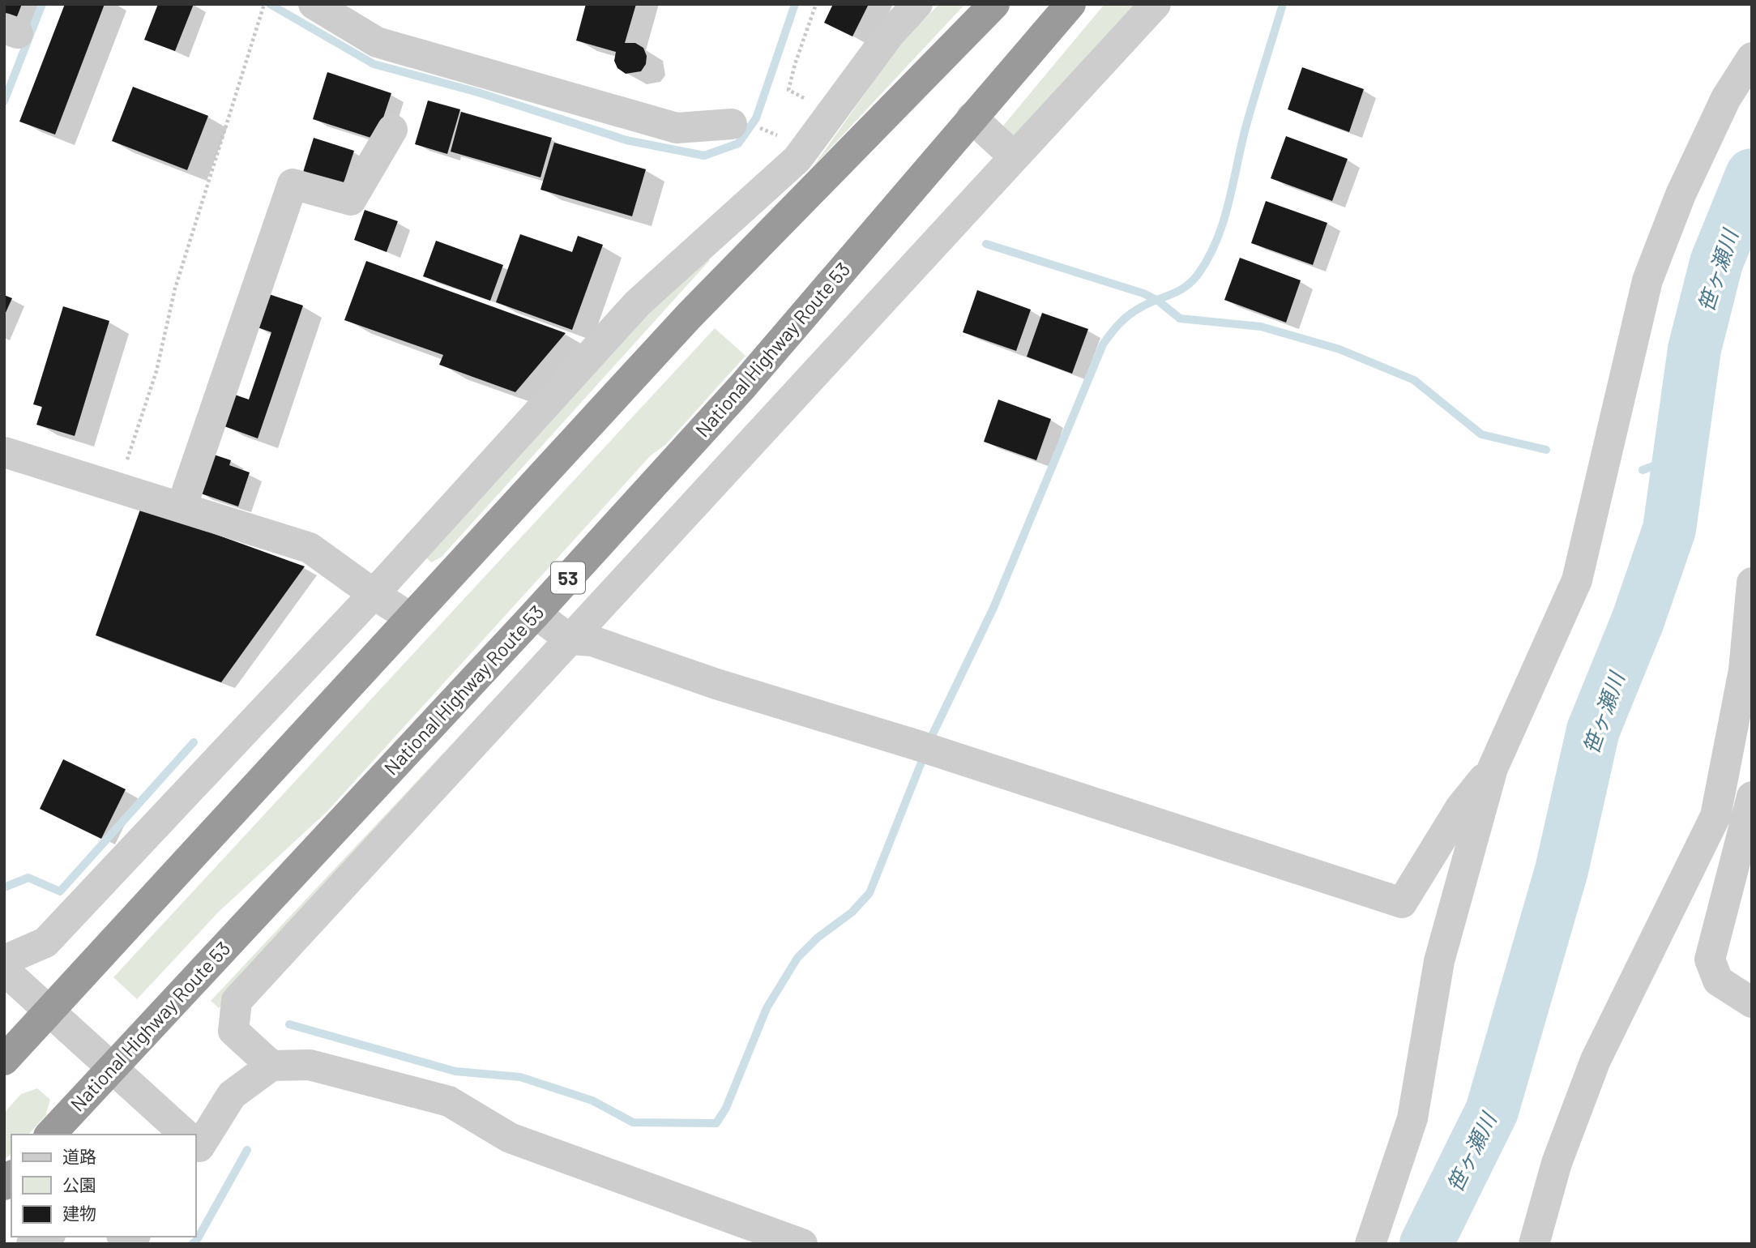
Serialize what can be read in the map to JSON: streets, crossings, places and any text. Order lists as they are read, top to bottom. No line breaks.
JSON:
{"streets":{"highway":["National Highway Route 53","53"]},"water":["笹ヶ瀬川"],"legend":["道路","公園","建物"]}
